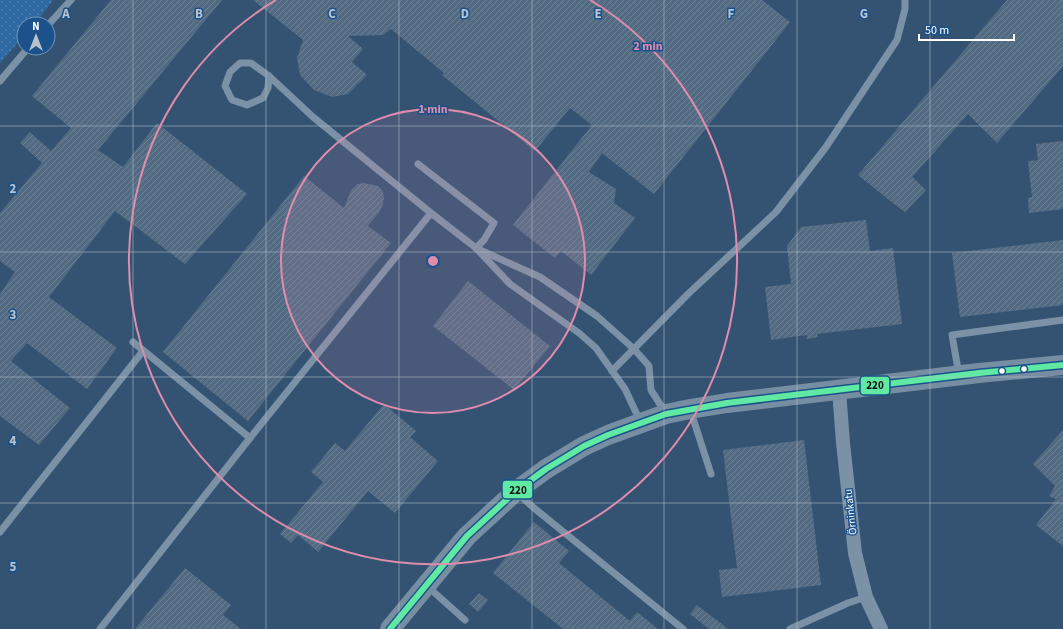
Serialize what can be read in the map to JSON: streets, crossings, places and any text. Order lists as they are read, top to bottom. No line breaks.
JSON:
{"streets":{"street":["Örninkatu"]},"lines":["transit line 220"],"scale_bar":"50 m","north":"top","grid":{"columns":["A","B","C","D","E","F","G"],"rows":["2","3","4","5"]},"rings":["2 min","1 min"]}
